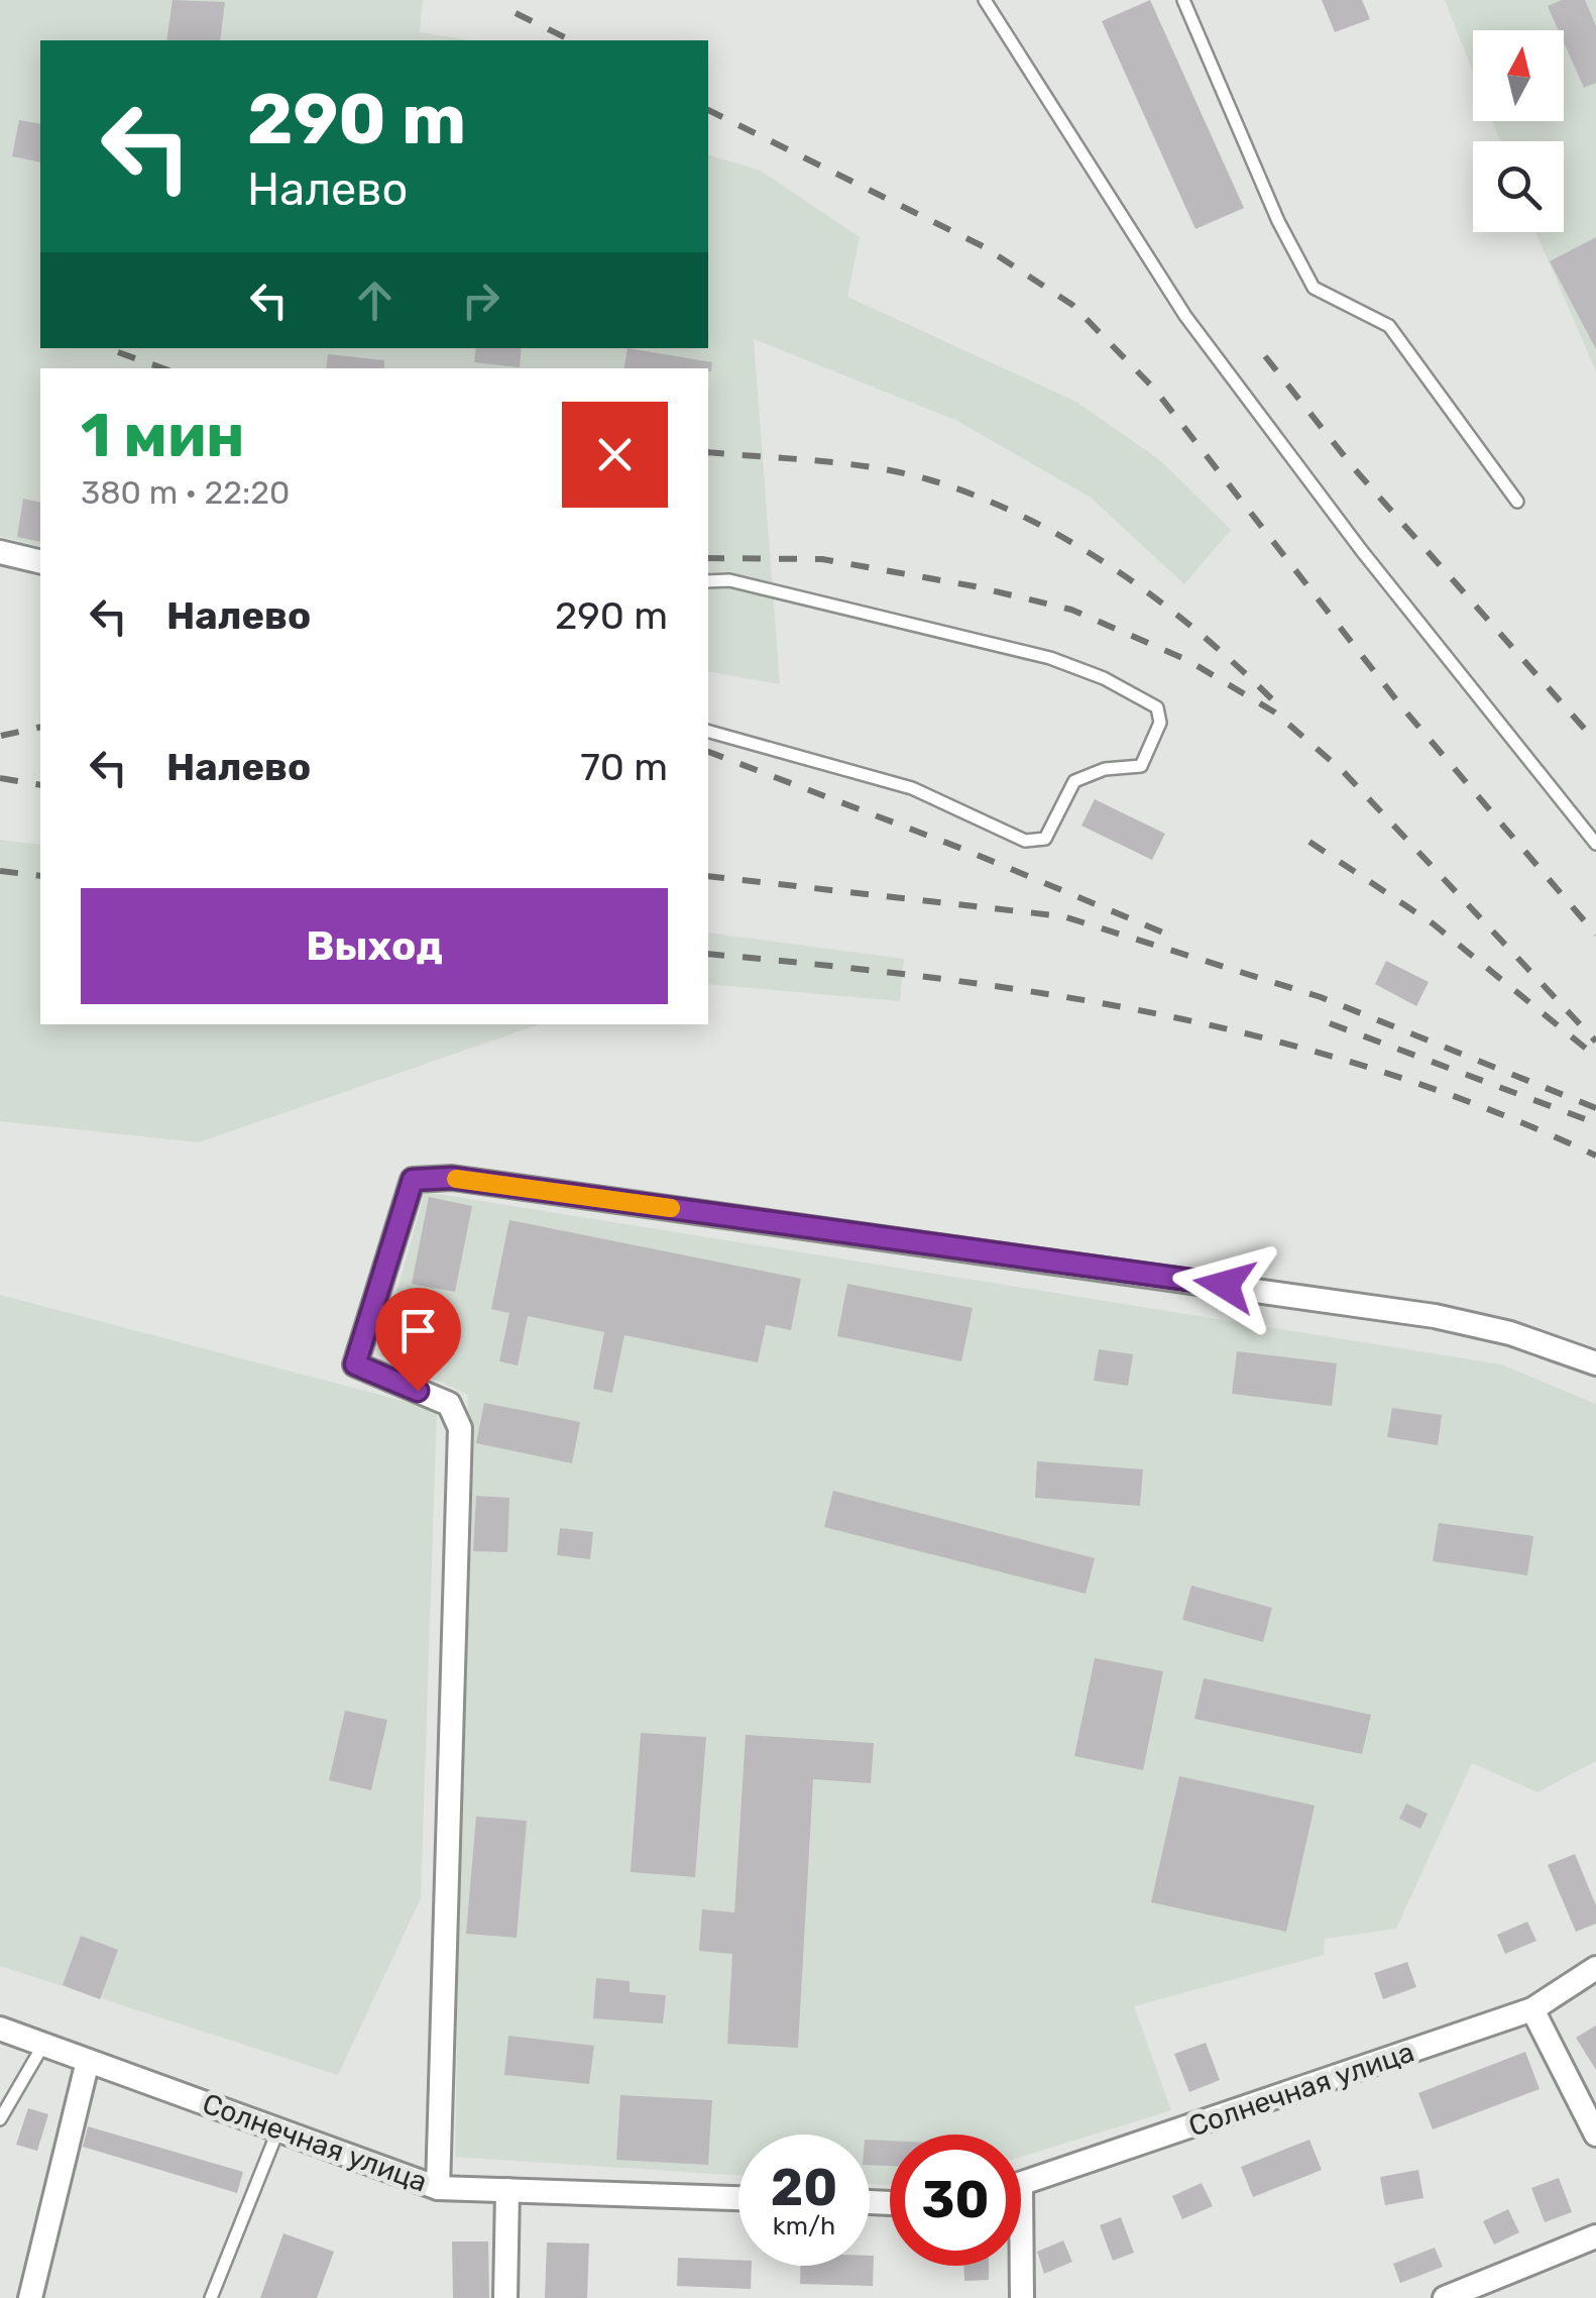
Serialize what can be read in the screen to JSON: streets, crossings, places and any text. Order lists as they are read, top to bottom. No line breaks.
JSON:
{"streets":{"street":["Солнечная улица"]},"north":"top","page":{"turn":["290 m","Налево"],"heading":["1 мин","380 m · 22:20"],"list":[{"name":"Налево","value":"290 m"},{"name":"Налево","value":"70 m"}],"buttons":"Выход","speed":"20 km/h","limit":"30"}}
